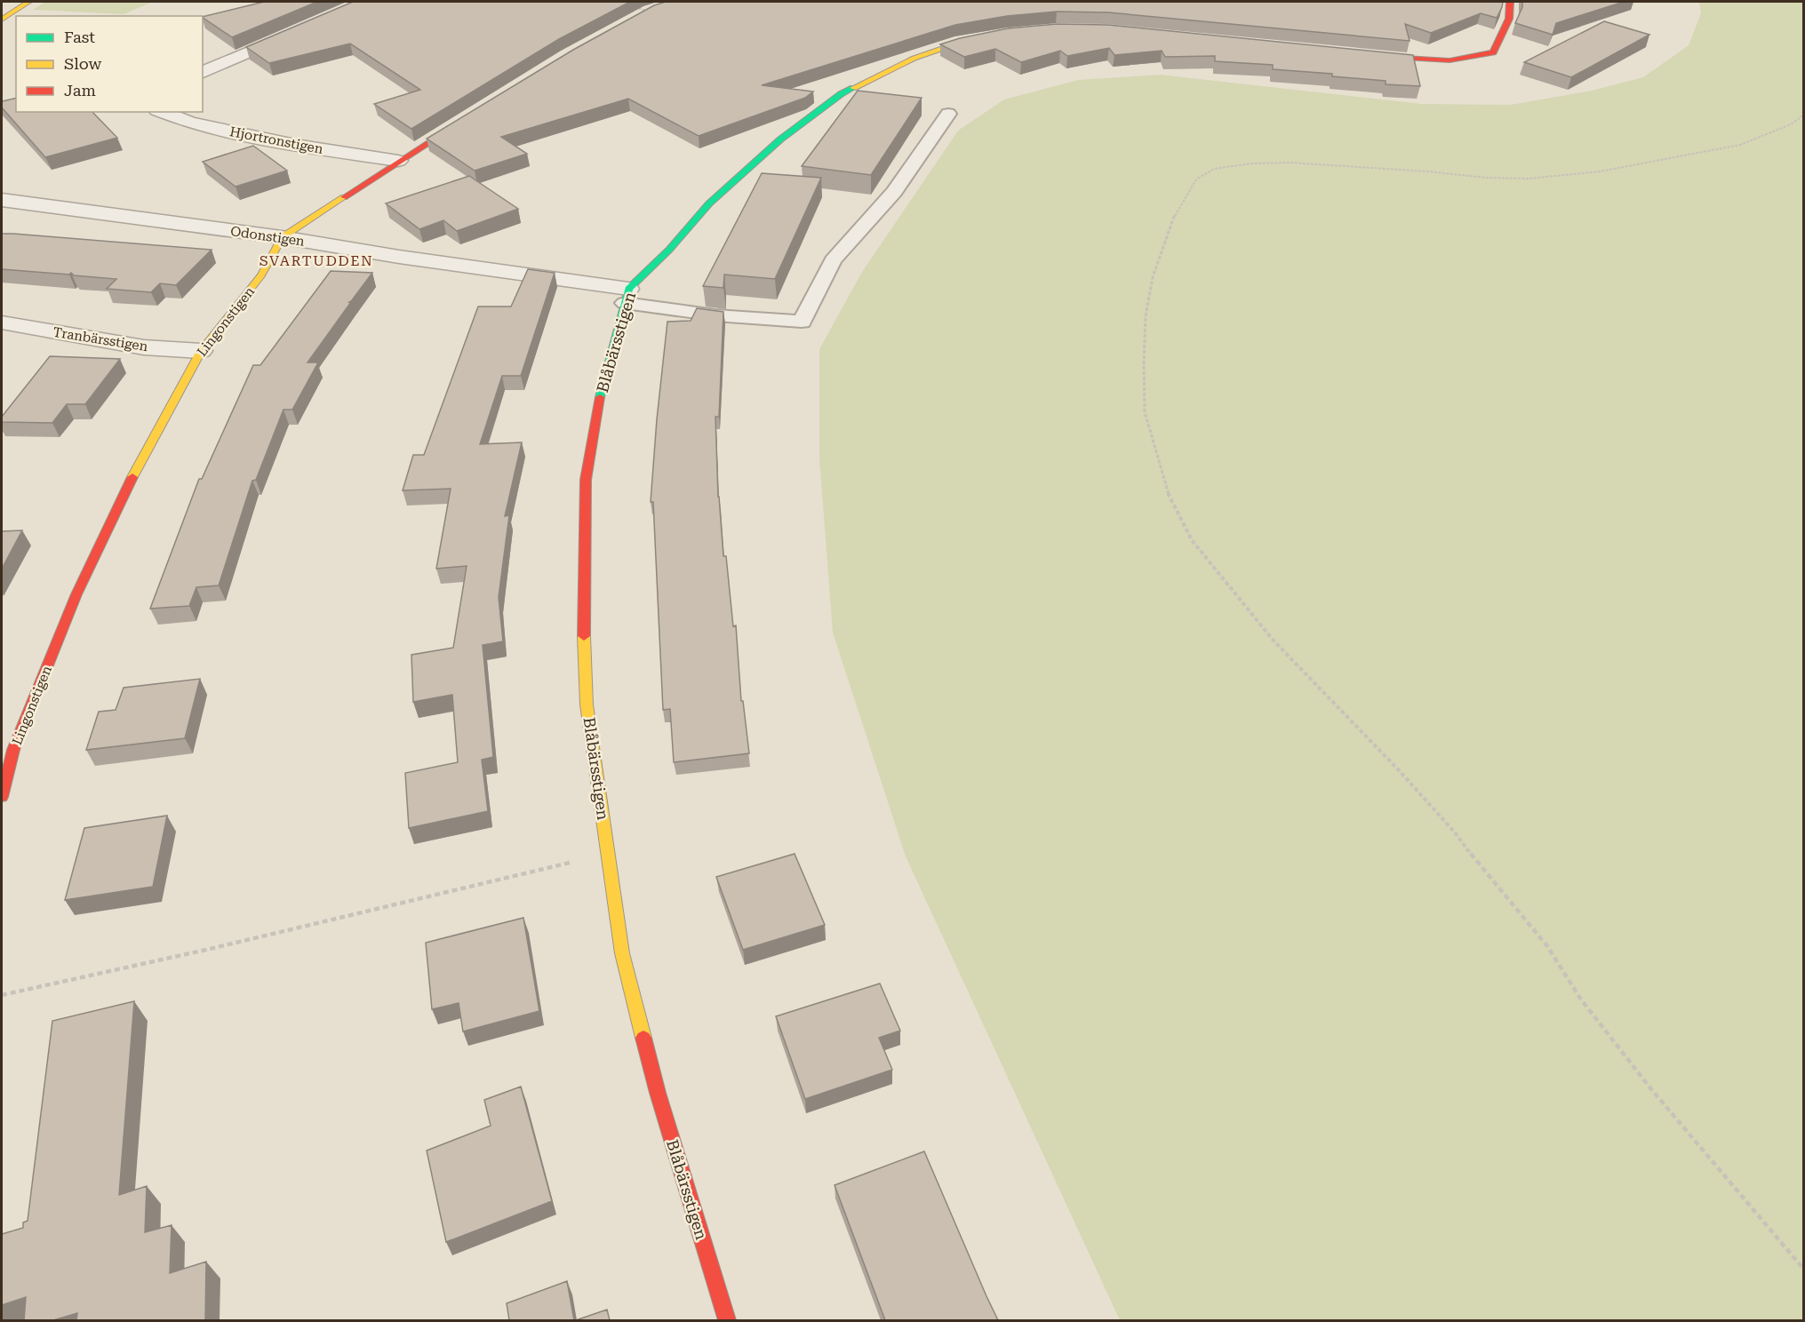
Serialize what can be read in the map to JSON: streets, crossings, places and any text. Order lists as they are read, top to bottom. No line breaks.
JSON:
{"streets":{"street":["Hjortronstigen","Odonstigen","Lingonstigen","Tranbärsstigen","Blåbärsstigen"]},"crossings":[["Hjortronstigen","Lingonstigen"],["Odonstigen","Lingonstigen"],["Odonstigen","Blåbärsstigen"],["Lingonstigen","Tranbärsstigen"]],"districts":["SVARTUDDEN"],"legend":["Fast","Slow","Jam"]}
